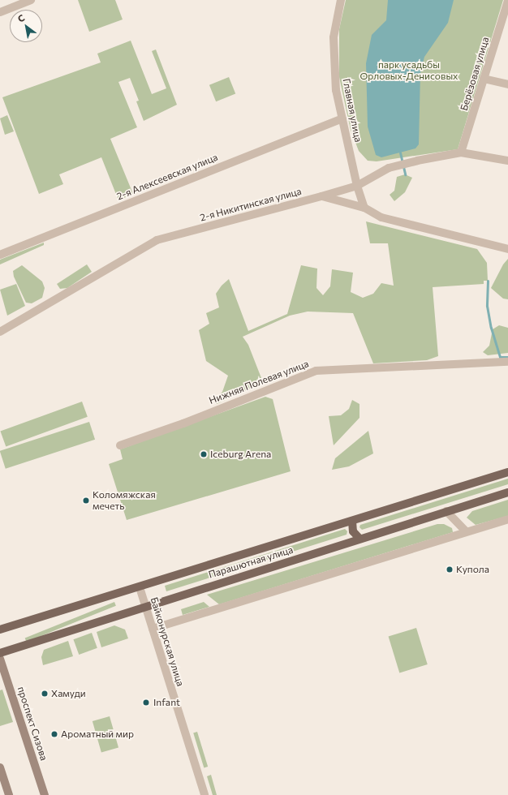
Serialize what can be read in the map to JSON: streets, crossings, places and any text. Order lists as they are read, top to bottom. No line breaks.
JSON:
{"streets":{"main road":["Парашютная улица","проспект Сизова"],"street":["Берёзовая улица","Главная улица","2-я Алексеевская улица","2-я Никитинская улица","Нижняя Полевая улица","Байконурская улица"]},"crossings":[["Берёзовая улица","2-я Никитинская улица"],["Главная улица","2-я Алексеевская улица"],["Главная улица","2-я Никитинская улица"],["Парашютная улица","Байконурская улица"]],"parks":["парк усадьбы Орловых-Денисовых"],"places":["Iceburg Arena","Коломяжская мечеть","Купола","Хамуди","Infant","Ароматный мир"],"north":"top left"}
